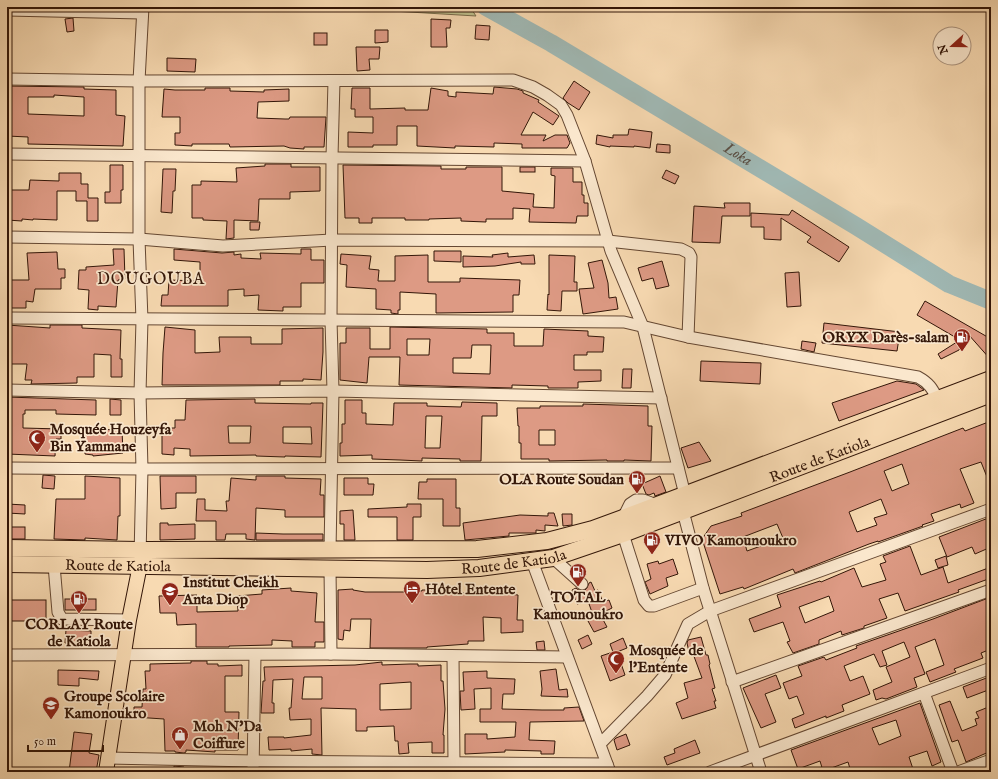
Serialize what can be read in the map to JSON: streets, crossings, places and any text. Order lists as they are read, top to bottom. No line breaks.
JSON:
{"streets":{"highway":["Route de Katiola"]},"districts":["DOUGOUBA"],"water":["Loka"],"places":{"fuel station":["ORYX Darès-salam","OLA Route Soudan","VIVO Kamounoukro","TOTAL Kamounoukro","CORLAY Route de Katiola"],"mosque":["Mosquée Houzeyfa Bin Yammane","Mosquée de l'Entente"],"hotel":["Hôtel Entente"],"school or university":["Institut Cheikh Anta Diop","Groupe Scolaire Kamonoukro"],"shop":["Moh N'Da Coiffure"]},"scale_bar":"50 m","north":"left"}
